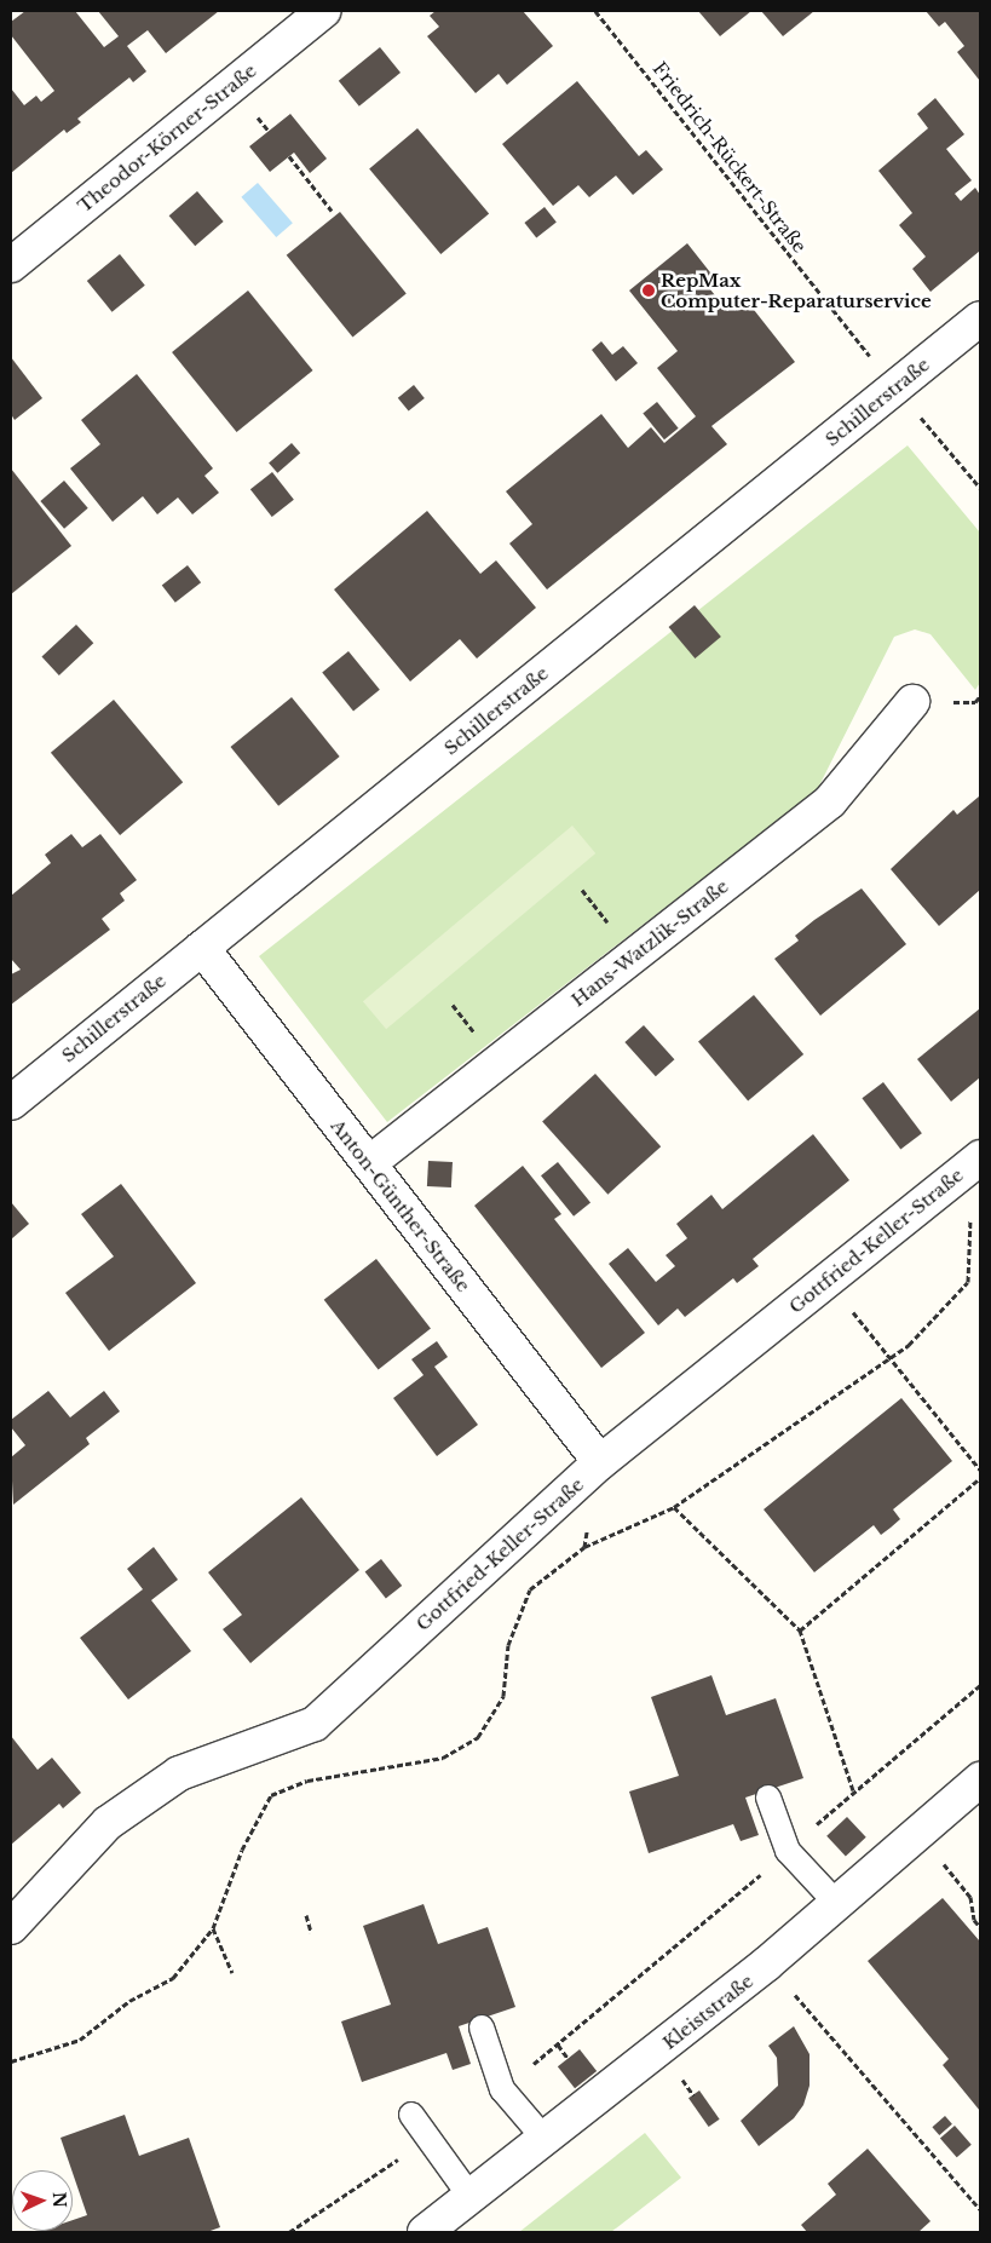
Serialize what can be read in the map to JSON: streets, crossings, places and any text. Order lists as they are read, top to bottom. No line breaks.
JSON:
{"streets":{"street":["Theodor-Körner-Straße","Schillerstraße","Hans-Watzlik-Straße","Anton-Günther-Straße","Gottfried-Keller-Straße","Kleiststraße"],"path":["Friedrich-Rückert-Straße"]},"crossings":[["Friedrich-Rückert-Straße","Schillerstraße"],["Schillerstraße","Anton-Günther-Straße"],["Hans-Watzlik-Straße","Anton-Günther-Straße"],["Anton-Günther-Straße","Gottfried-Keller-Straße"]],"places":["RepMax Computer-Reparaturservice"],"north":"right"}
